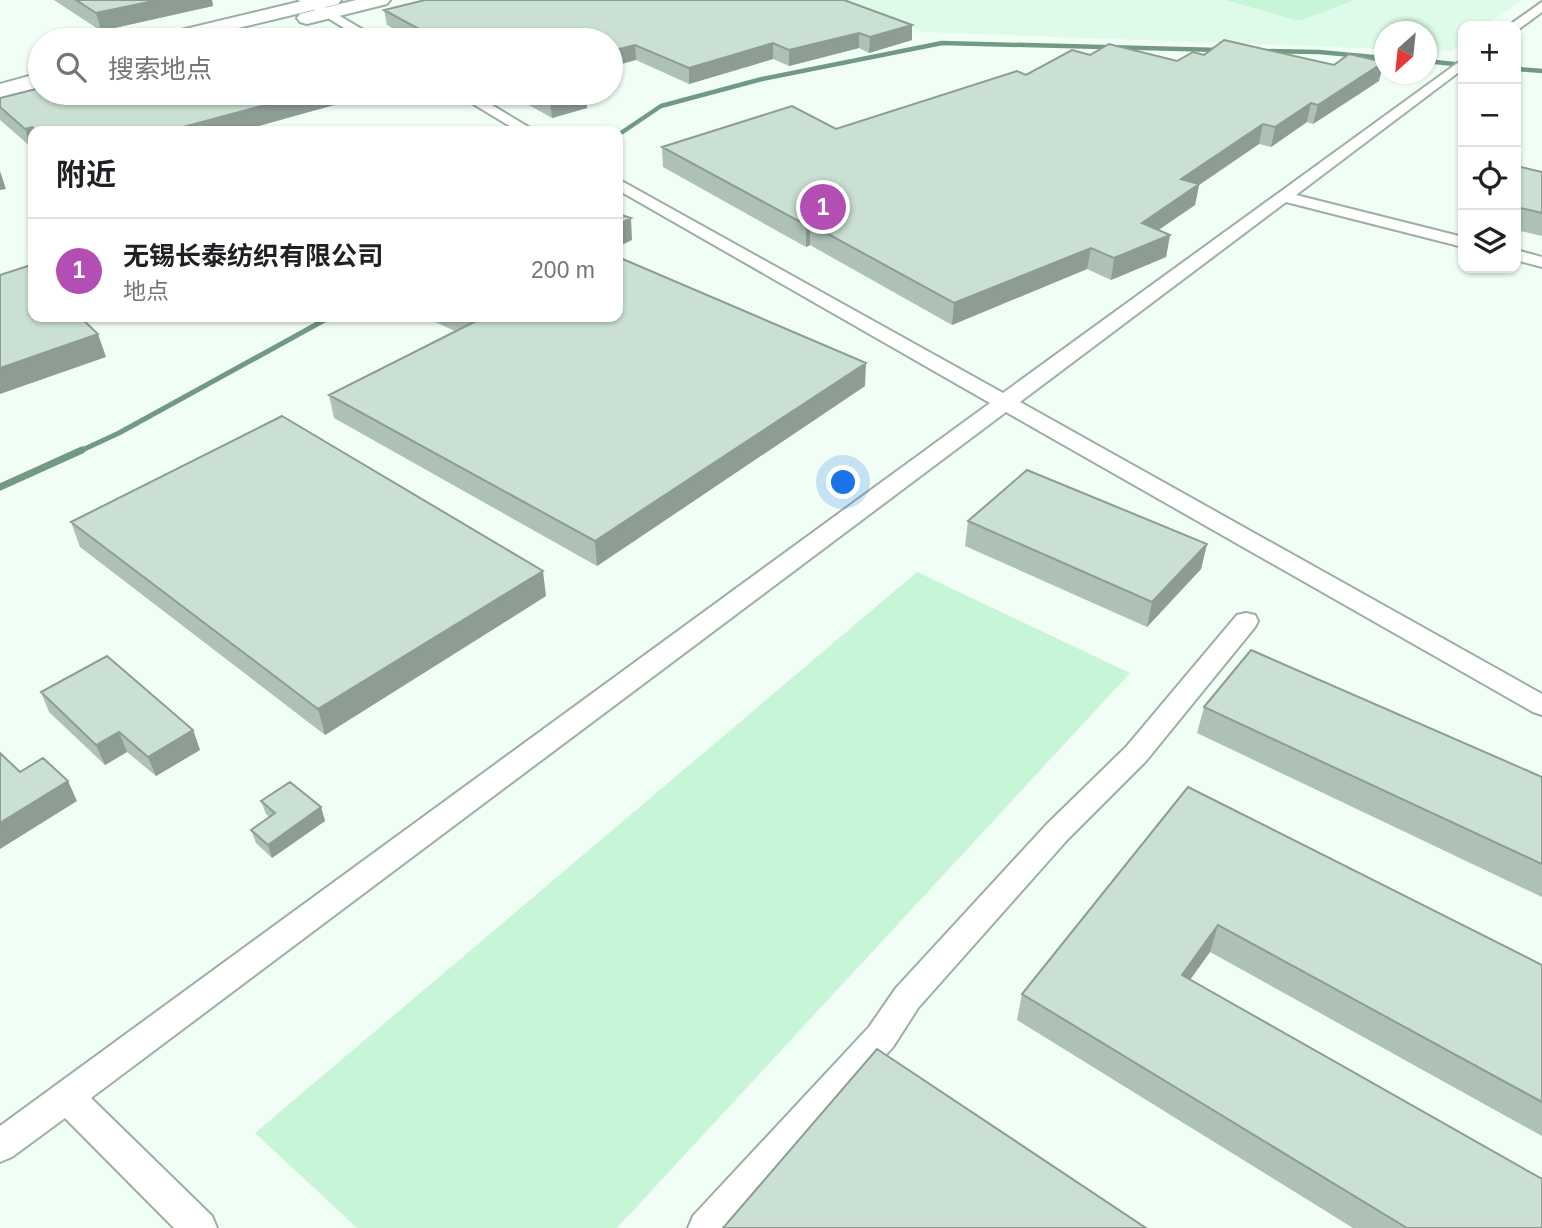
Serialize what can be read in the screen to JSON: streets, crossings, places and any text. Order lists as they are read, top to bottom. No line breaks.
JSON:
{"north":"bottom left","page":{"map_buttons":["+","−"],"search":"搜索地点","heading":"附近","pins":"1","list":[{"mark":"1","name":"无锡长泰纺织有限公司","note":"地点","value":"200 m"}]}}
